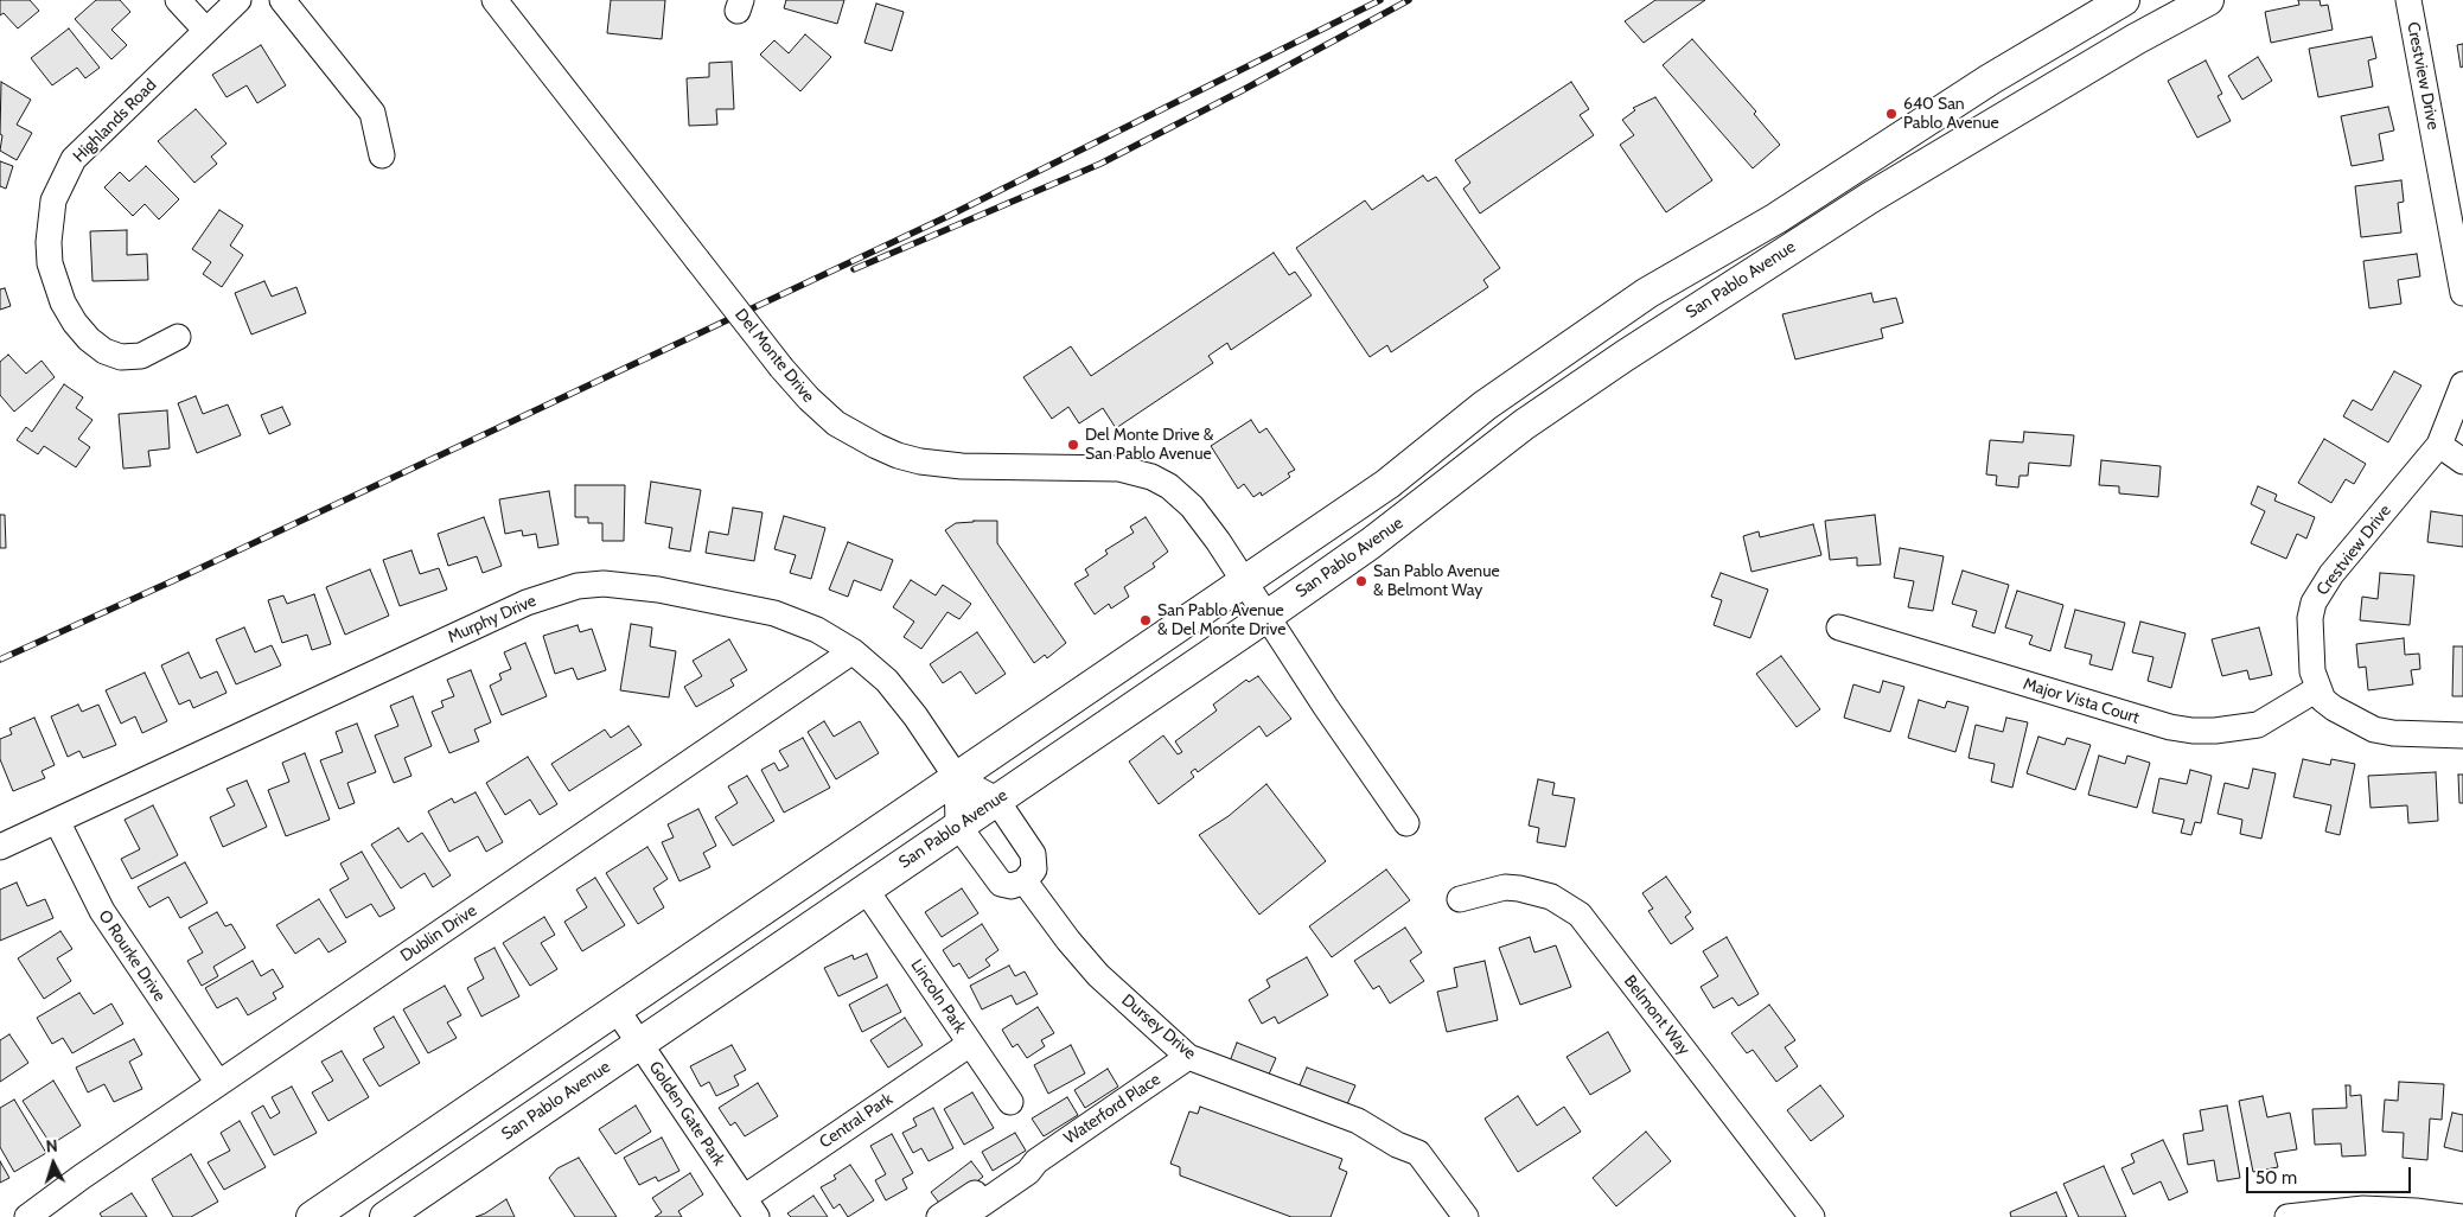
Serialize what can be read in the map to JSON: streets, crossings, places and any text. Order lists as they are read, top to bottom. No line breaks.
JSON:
{"streets":{"main road":["San Pablo Avenue"],"street":["Crestview Drive","Highlands Road","Del Monte Drive","Murphy Drive","Major Vista Court","Dublin Drive","O Rourke Drive","Lincoln Park","Belmont Way","Dursey Drive","Waterford Place","Golden Gate Park","Central Park"]},"crossings":[["Crestview Drive","Major Vista Court"],["San Pablo Avenue","Del Monte Drive"],["San Pablo Avenue","Murphy Drive"],["San Pablo Avenue","Lincoln Park"],["San Pablo Avenue","Golden Gate Park"],["Murphy Drive","Dublin Drive"],["Murphy Drive","O Rourke Drive"],["Dublin Drive","O Rourke Drive"],["Lincoln Park","Central Park"],["Dursey Drive","Waterford Place"],["Golden Gate Park","Central Park"]],"places":["640 San Pablo Avenue","Del Monte Drive & San Pablo Avenue","San Pablo Avenue & Belmont Way","San Pablo Avenue & Del Monte Drive"],"scale_bar":"50 m","north":"top"}
